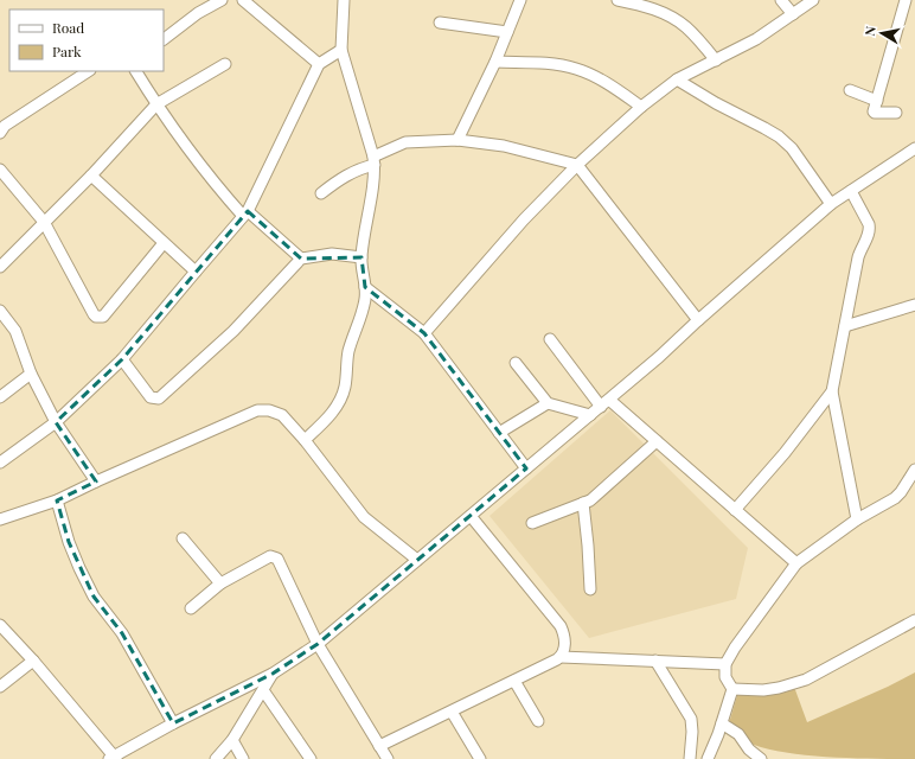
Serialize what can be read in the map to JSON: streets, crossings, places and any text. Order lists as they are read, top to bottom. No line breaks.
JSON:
{"legend":["Road","Park"],"north":"left"}
